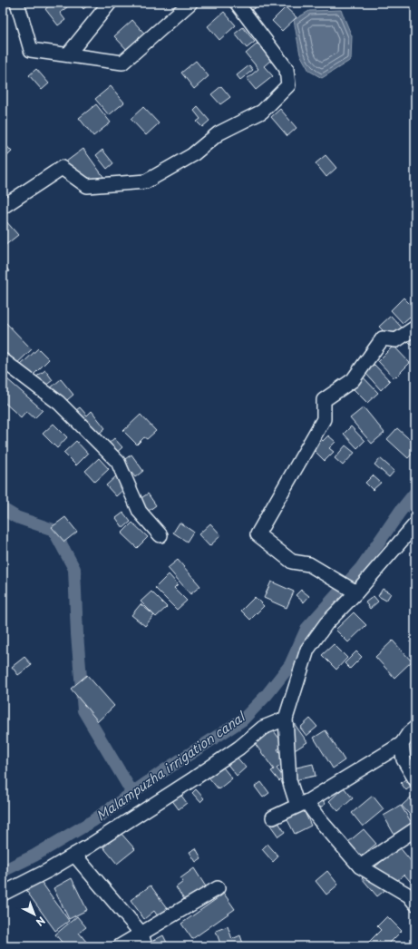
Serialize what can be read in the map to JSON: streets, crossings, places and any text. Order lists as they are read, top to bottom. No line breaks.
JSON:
{"water":["Malampuzha irrigation canal"],"north":"bottom right"}
